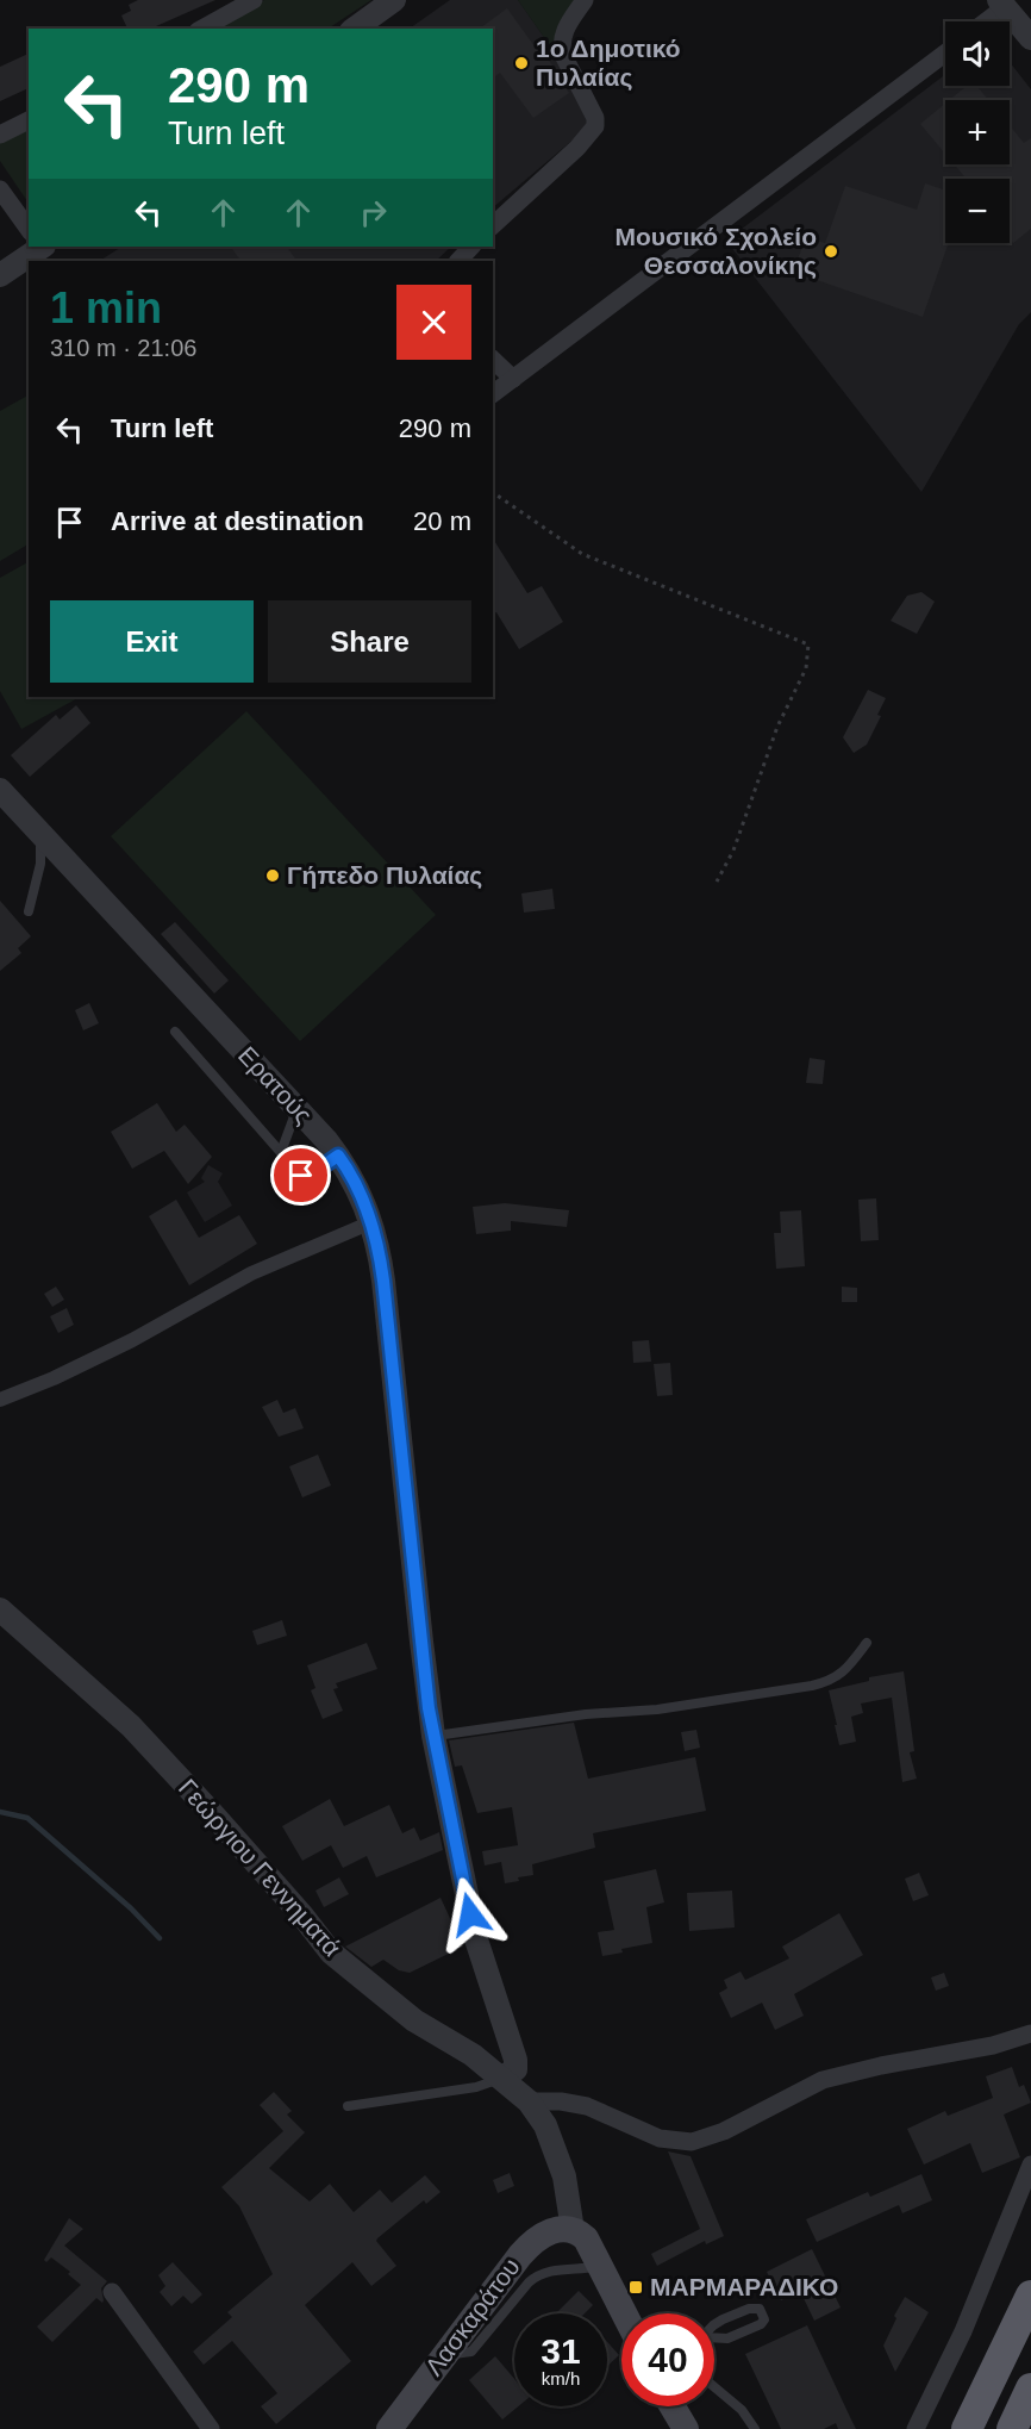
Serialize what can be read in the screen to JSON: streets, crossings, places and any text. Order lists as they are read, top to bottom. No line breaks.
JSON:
{"streets":{"main road":["Λασκαράτου"],"street":["Ερατούς","Γεώργιου Γεννηματά"]},"crossings":[["Ερατούς","Γεώργιου Γεννηματά"],["Γεώργιου Γεννηματά","Λασκαράτου"]],"places":{"other":["1ο Δημοτικό Πυλαίας","Μουσικό Σχολείο Θεσσαλονίκης","Γήπεδο Πυλαίας"],"transit":["ΜΑΡΜΑΡΑΔΙΚΟ"]},"page":{"map_buttons":["+","−"],"turn":["290 m","Turn left"],"heading":["1 min","310 m · 21:06"],"list":[{"name":"Turn left","value":"290 m"},{"name":"Arrive at destination","value":"20 m"}],"buttons":["Exit","Share"],"speed":"31 km/h","limit":"40"}}
